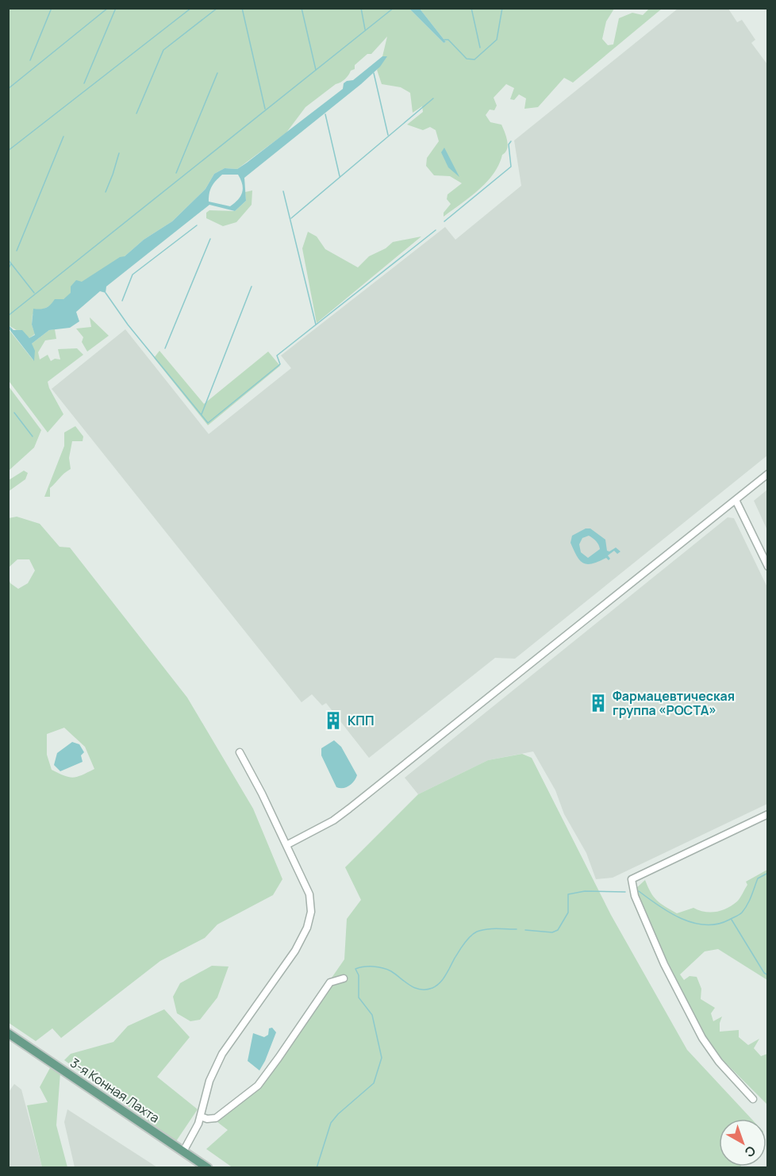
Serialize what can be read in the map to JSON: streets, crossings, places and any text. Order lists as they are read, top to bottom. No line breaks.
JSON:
{"streets":{"main road":["3-я Конная Лахта"]},"places":{"building":["Фармацевтическая группа «РОСТА»","КПП"]},"north":"bottom right"}
